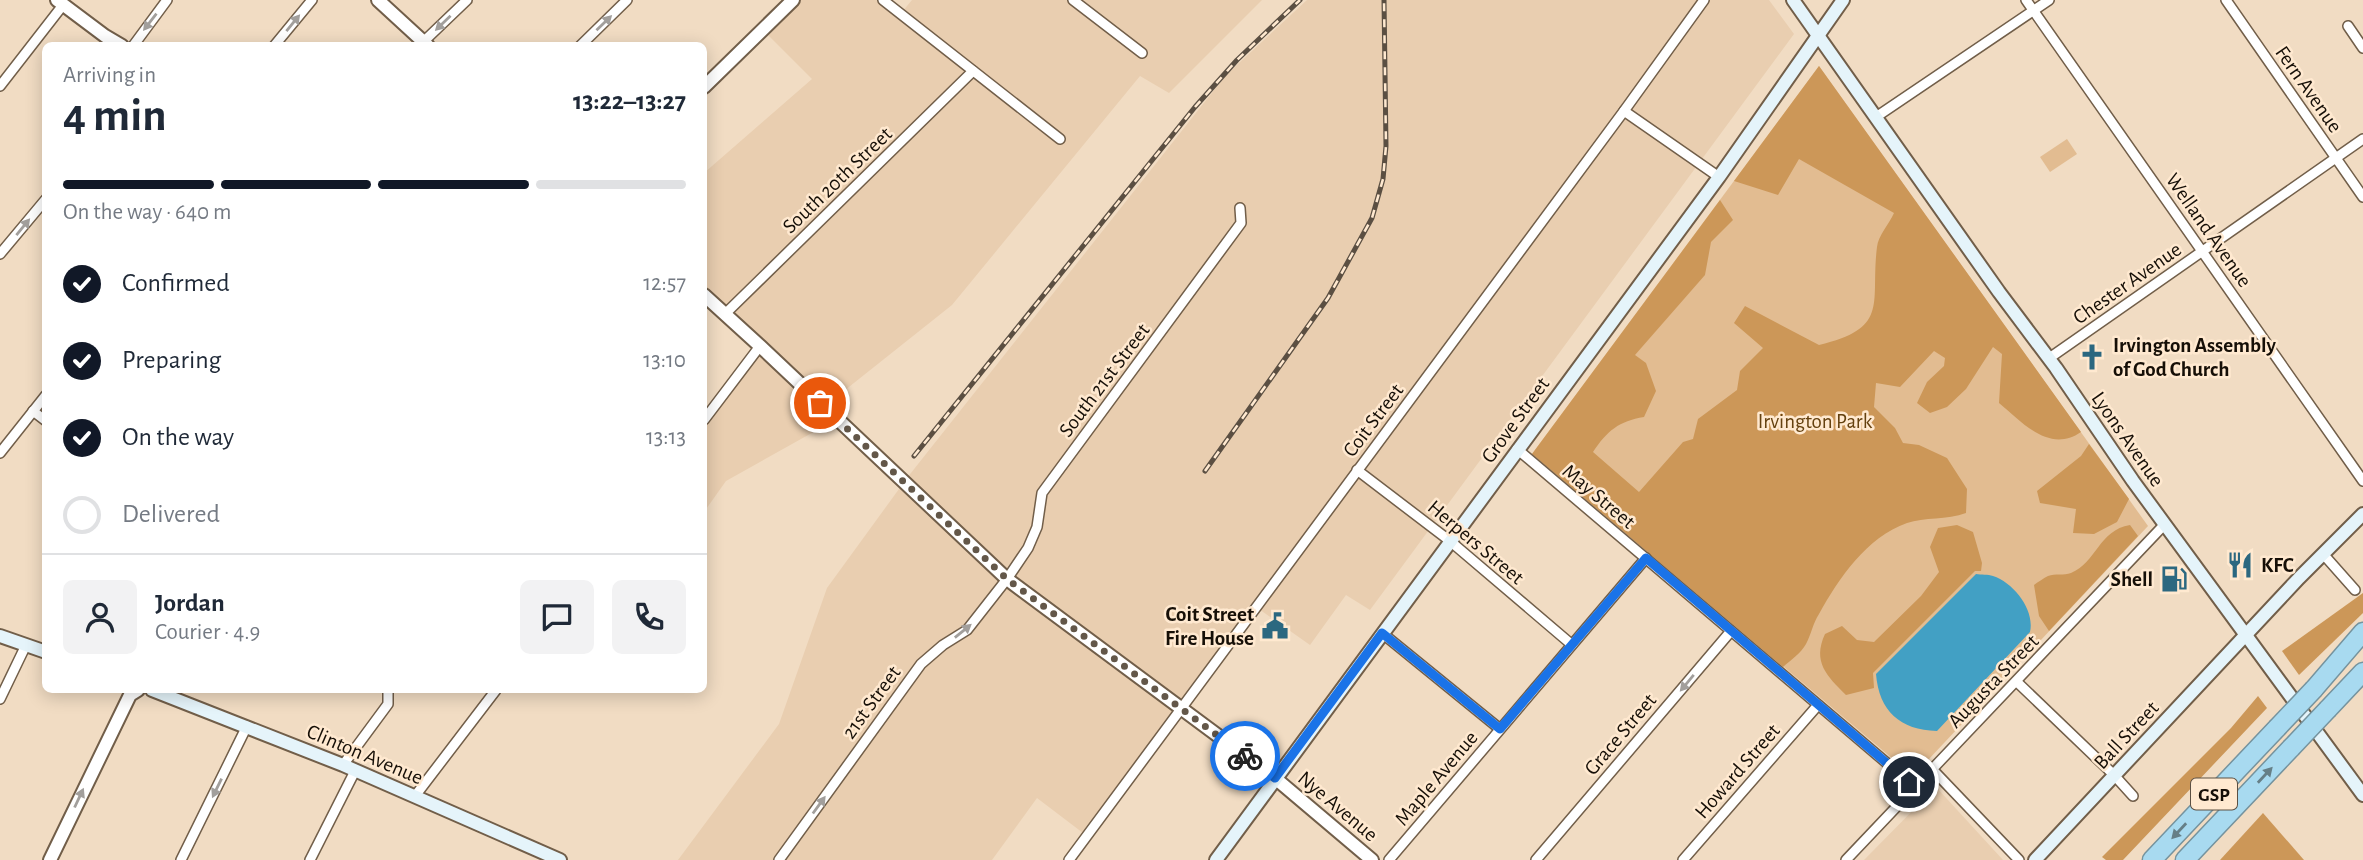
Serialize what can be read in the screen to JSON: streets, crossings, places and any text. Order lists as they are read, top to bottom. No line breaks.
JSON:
{"streets":{"highway":["GSP"],"main road":["Grove Street","Lyons Avenue","Ball Street","Clinton Avenue"],"street":["Fern Avenue","South 20th Street","Welland Avenue","Chester Avenue","South 21st Street","Coit Street","May Street","Herpers Street","Augusta Street","21st Street","Grace Street","Howard Street","Maple Avenue","Nye Avenue"]},"crossings":[["Fern Avenue","Chester Avenue"],["South 20th Street","Nye Avenue"],["Welland Avenue","Chester Avenue"],["Chester Avenue","Lyons Avenue"],["South 21st Street","21st Street"],["South 21st Street","Nye Avenue"],["Coit Street","Herpers Street"],["Coit Street","Nye Avenue"],["Grove Street","Lyons Avenue"],["Grove Street","May Street"],["Grove Street","Herpers Street"],["Grove Street","Nye Avenue"],["Lyons Avenue","Augusta Street"],["Lyons Avenue","Ball Street"],["May Street","Augusta Street"],["May Street","Grace Street"],["May Street","Howard Street"],["May Street","Maple Avenue"],["Herpers Street","Maple Avenue"],["21st Street","Nye Avenue"]],"one_way":["21st Street","Grace Street"],"parks":["Irvington Park"],"places":{"church":["Irvington Assembly of God Church"],"restaurant":["KFC"],"fuel station":["Shell"],"public building":["Coit Street Fire House"]},"page":{"heading":["4 min","Arriving in","13:22–13:27"],"panel":["Jordan","Courier · 4.9"],"bar":"On the way · 640 m","list":[["Confirmed","12:57"],["Preparing","13:10"],["On the way","13:13"],"Delivered"]}}
